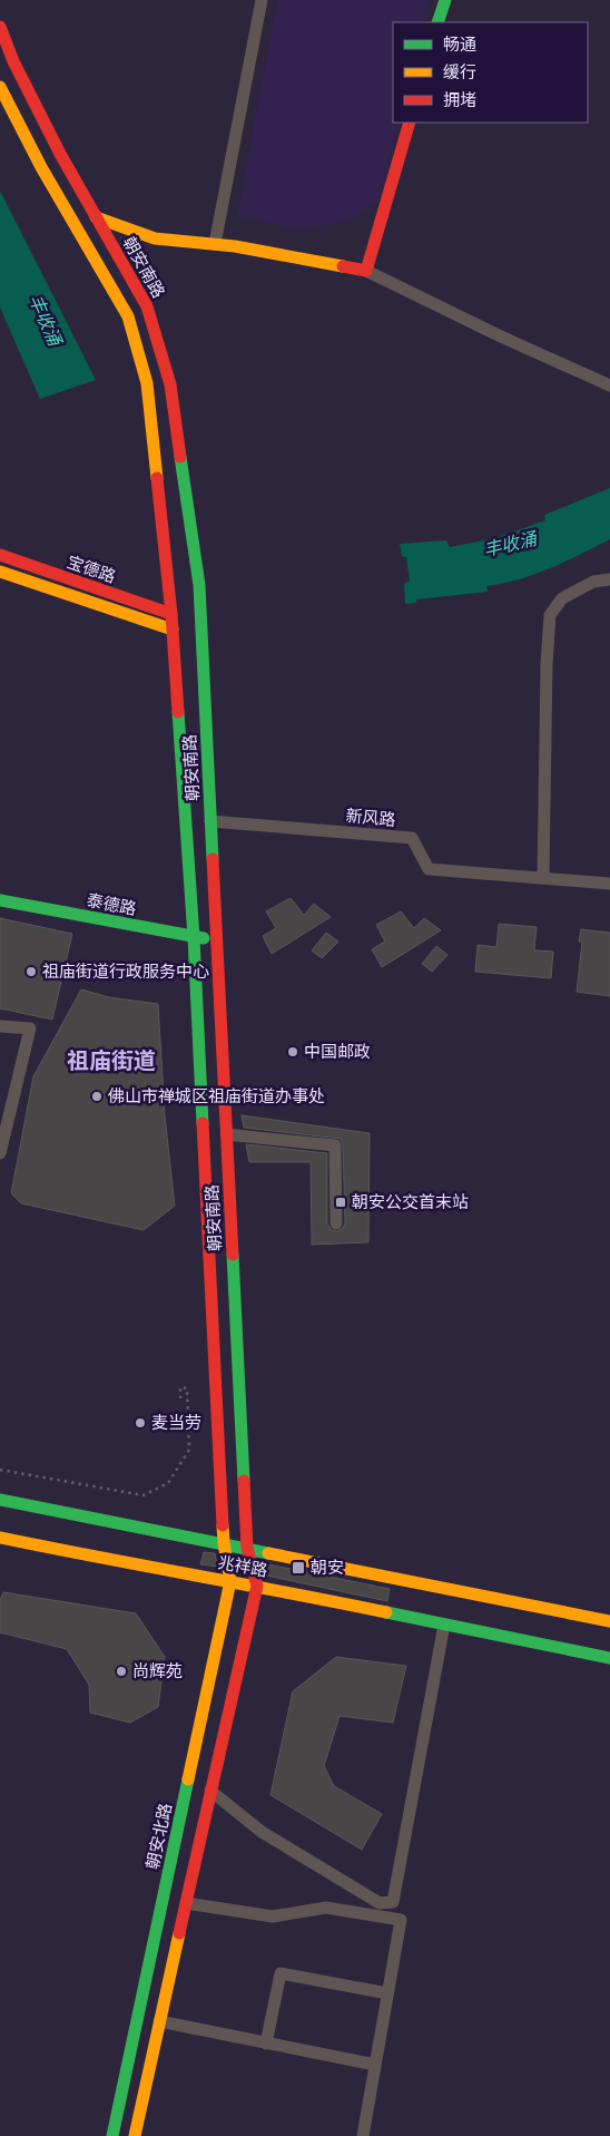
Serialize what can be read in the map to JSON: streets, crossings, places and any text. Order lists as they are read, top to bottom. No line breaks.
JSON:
{"streets":{"main road":["朝安南路","宝德路","泰德路","兆祥路","朝安北路"],"street":["新风路"]},"crossings":[["朝安南路","宝德路"],["朝安南路","新风路"],["朝安南路","泰德路"],["朝安南路","兆祥路"],["朝安南路","朝安北路"],["兆祥路","朝安北路"]],"districts":["祖庙街道"],"water":["丰收涌"],"places":{"other":["祖庙街道行政服务中心","中国邮政","佛山市禅城区祖庙街道办事处","麦当劳","尚辉苑"],"transit":["朝安公交首末站","朝安"]},"legend":["畅通","缓行","拥堵"]}
